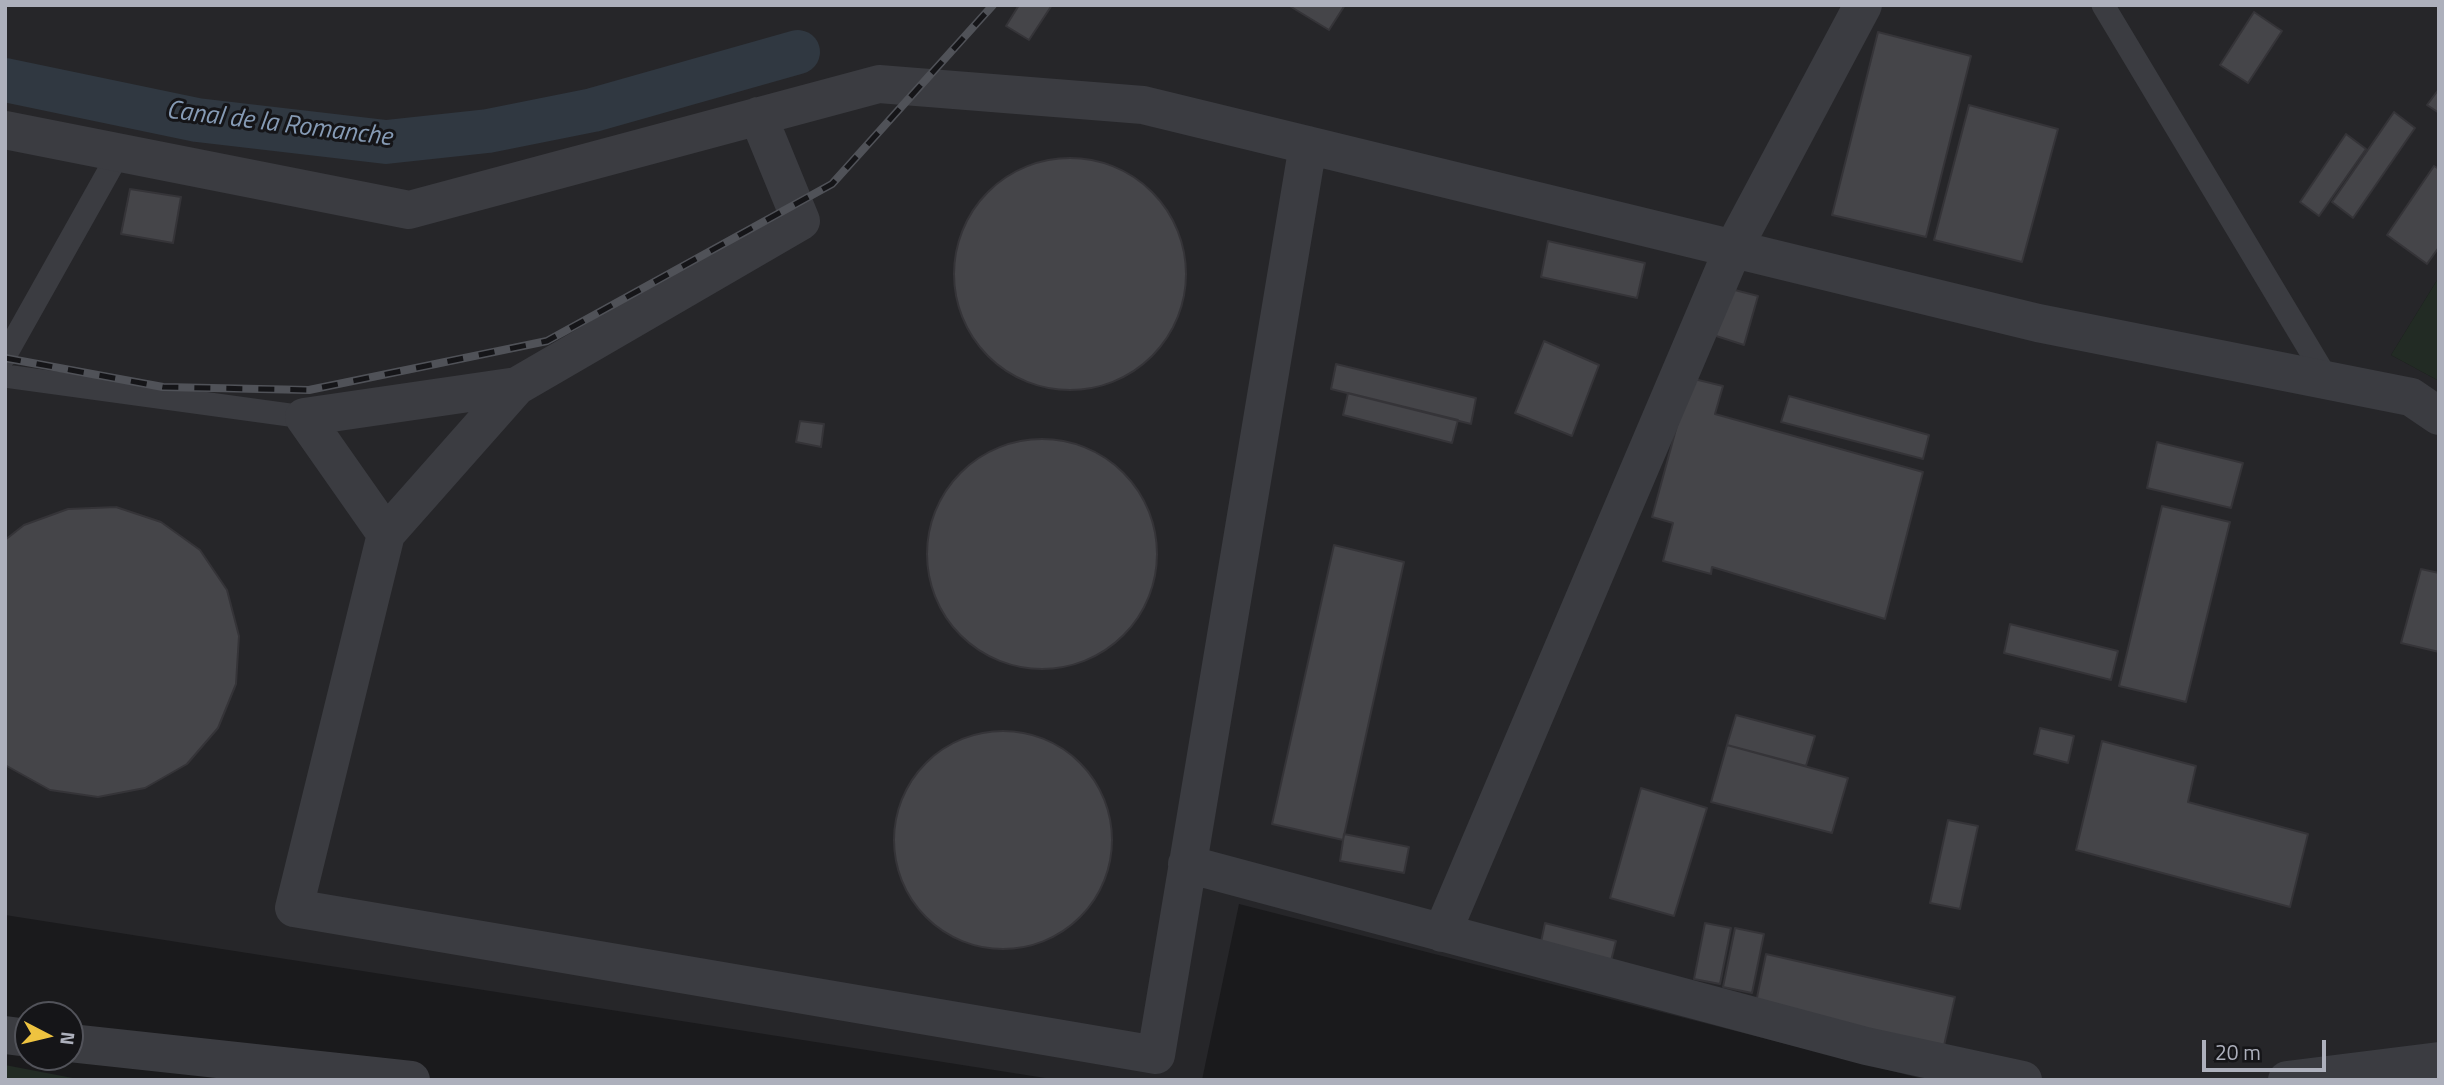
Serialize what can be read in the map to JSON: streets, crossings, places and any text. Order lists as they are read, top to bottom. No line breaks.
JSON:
{"water":["Canal de la Romanche"],"scale_bar":"20 m","north":"right"}
